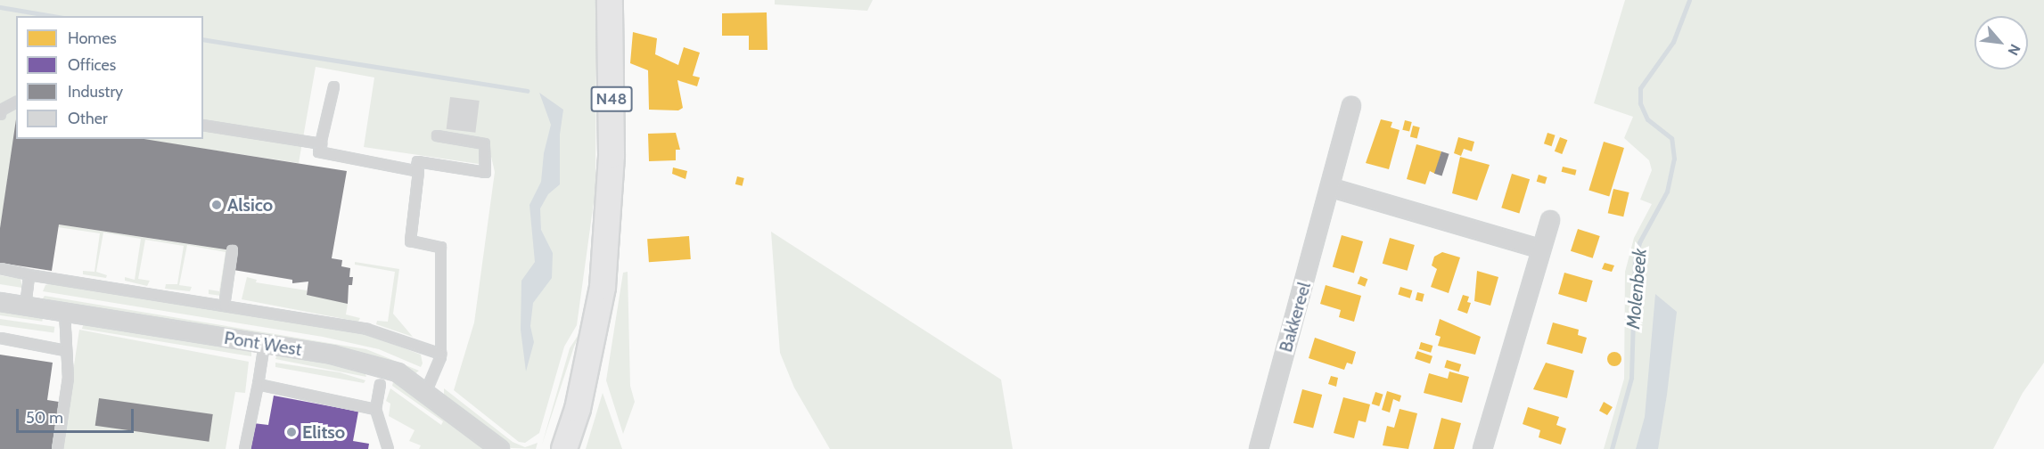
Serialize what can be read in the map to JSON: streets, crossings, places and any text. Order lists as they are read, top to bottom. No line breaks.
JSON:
{"streets":{"main road":["N48"],"street":["Bakkereel","Pont West"]},"water":["Molenbeek"],"places":["Alsico","Elitso"],"legend":["Homes","Offices","Industry","Other"],"scale_bar":"50 m","north":"bottom right"}
